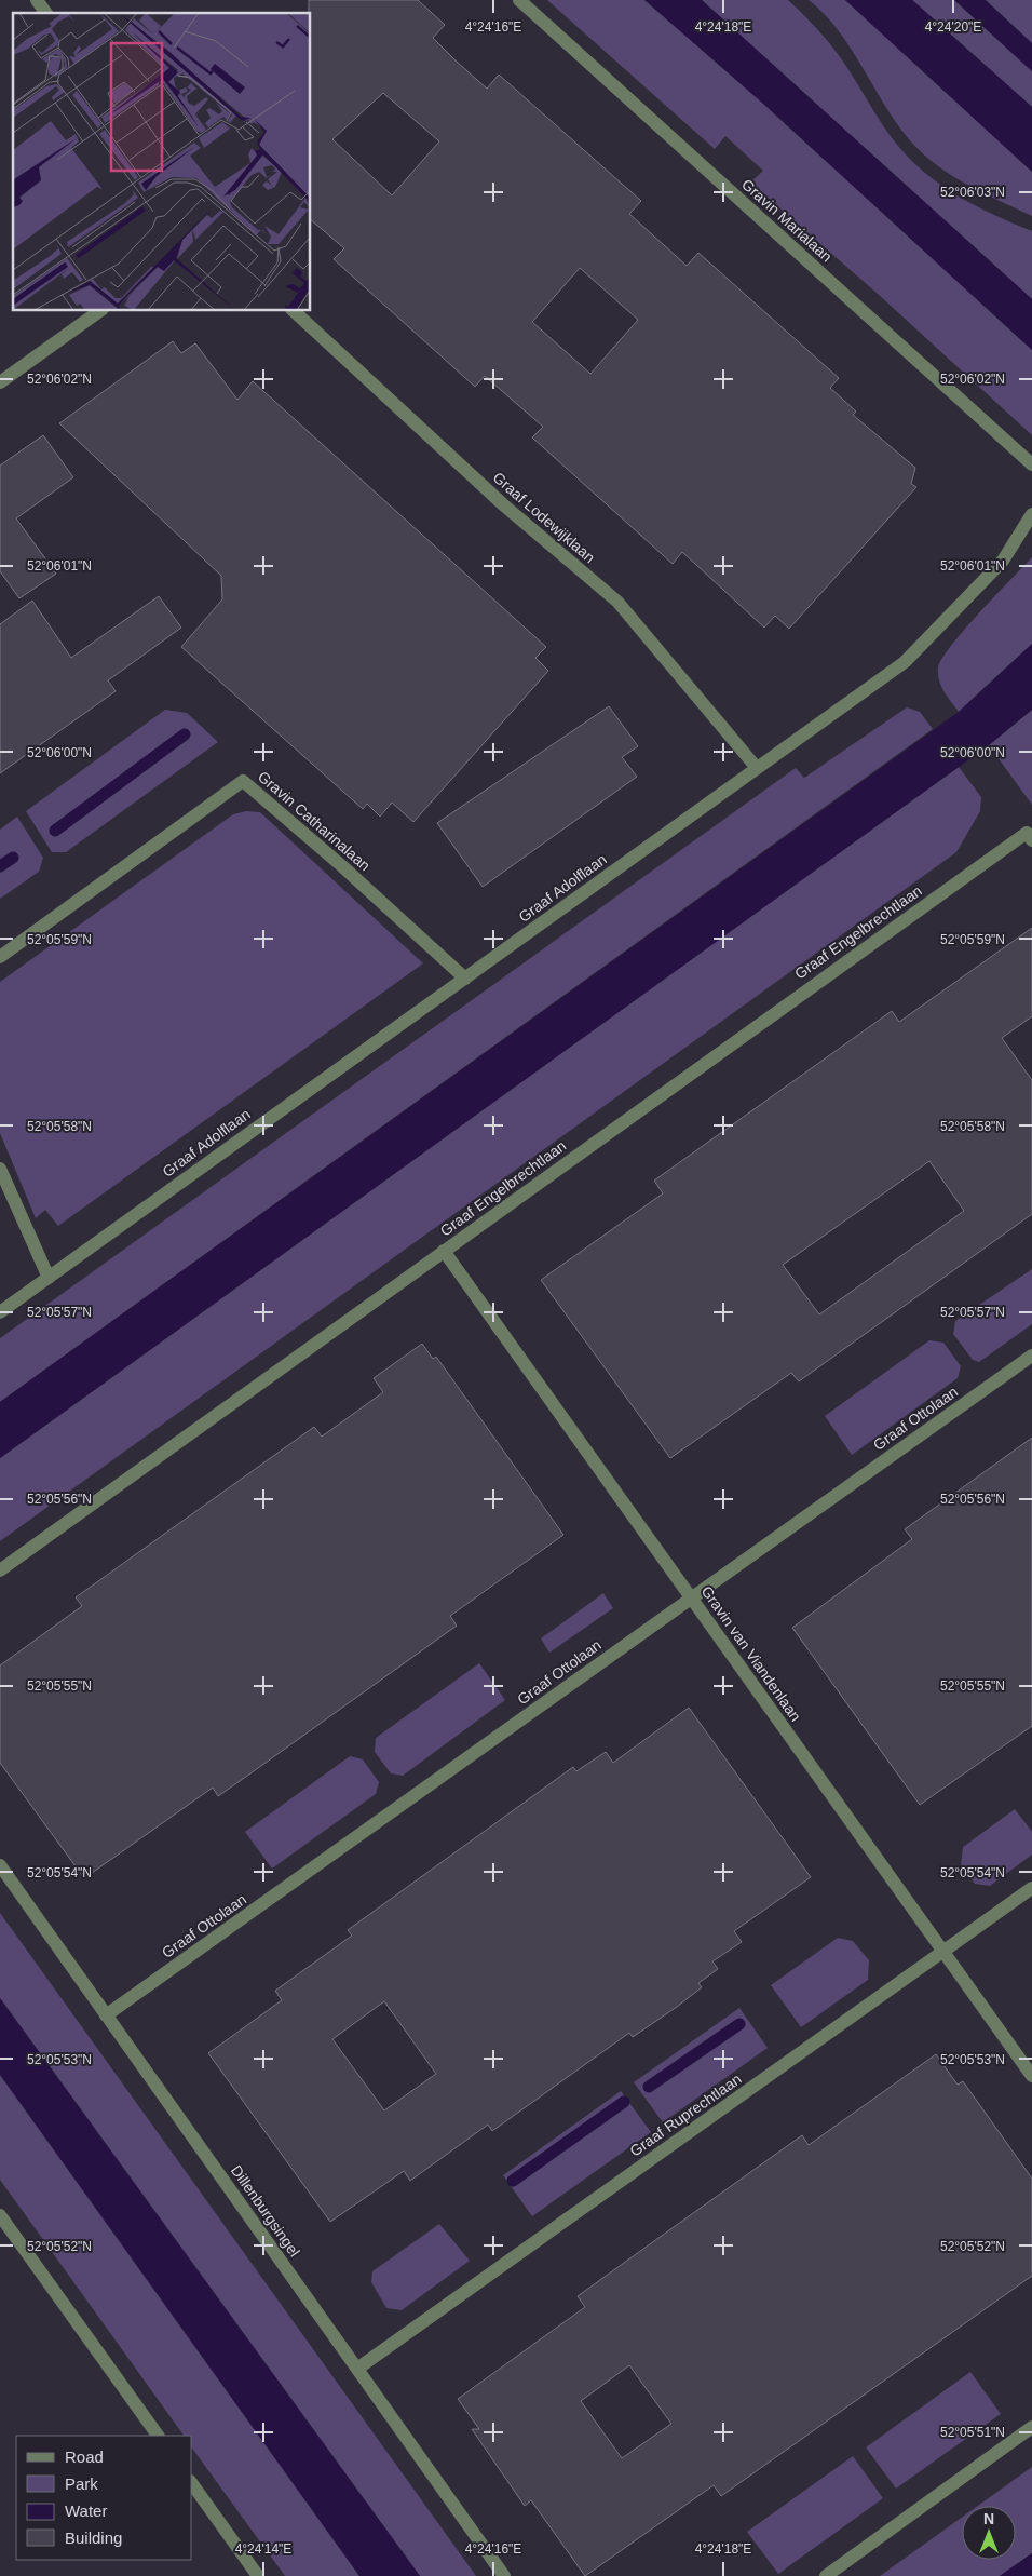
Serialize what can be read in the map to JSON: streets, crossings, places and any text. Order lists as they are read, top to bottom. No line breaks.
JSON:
{"streets":{"street":["Gravin Marialaan","Graaf Lodewijklaan","Gravin Catharinalaan","Graaf Adolflaan","Graaf Engelbrechtlaan","Graaf Ottolaan","Gravin van Viandenlaan","Graaf Ruprechtlaan","Dillenburgsingel"]},"crossings":[["Graaf Lodewijklaan","Graaf Adolflaan"],["Gravin Catharinalaan","Graaf Adolflaan"],["Graaf Engelbrechtlaan","Gravin van Viandenlaan"],["Graaf Ottolaan","Gravin van Viandenlaan"],["Graaf Ottolaan","Dillenburgsingel"],["Gravin van Viandenlaan","Graaf Ruprechtlaan"],["Graaf Ruprechtlaan","Dillenburgsingel"]],"legend":["Road","Park","Water","Building"],"north":"top","coordinates":["4°24'16\"E","4°24'18\"E","4°24'20\"E","52°06'03\"N","52°06'02\"N","52°06'01\"N","52°06'00\"N","52°05'59\"N","52°05'58\"N","52°05'57\"N","52°05'56\"N","52°05'55\"N","52°05'54\"N","52°05'53\"N","52°05'52\"N","52°05'51\"N","4°24'14\"E"]}
